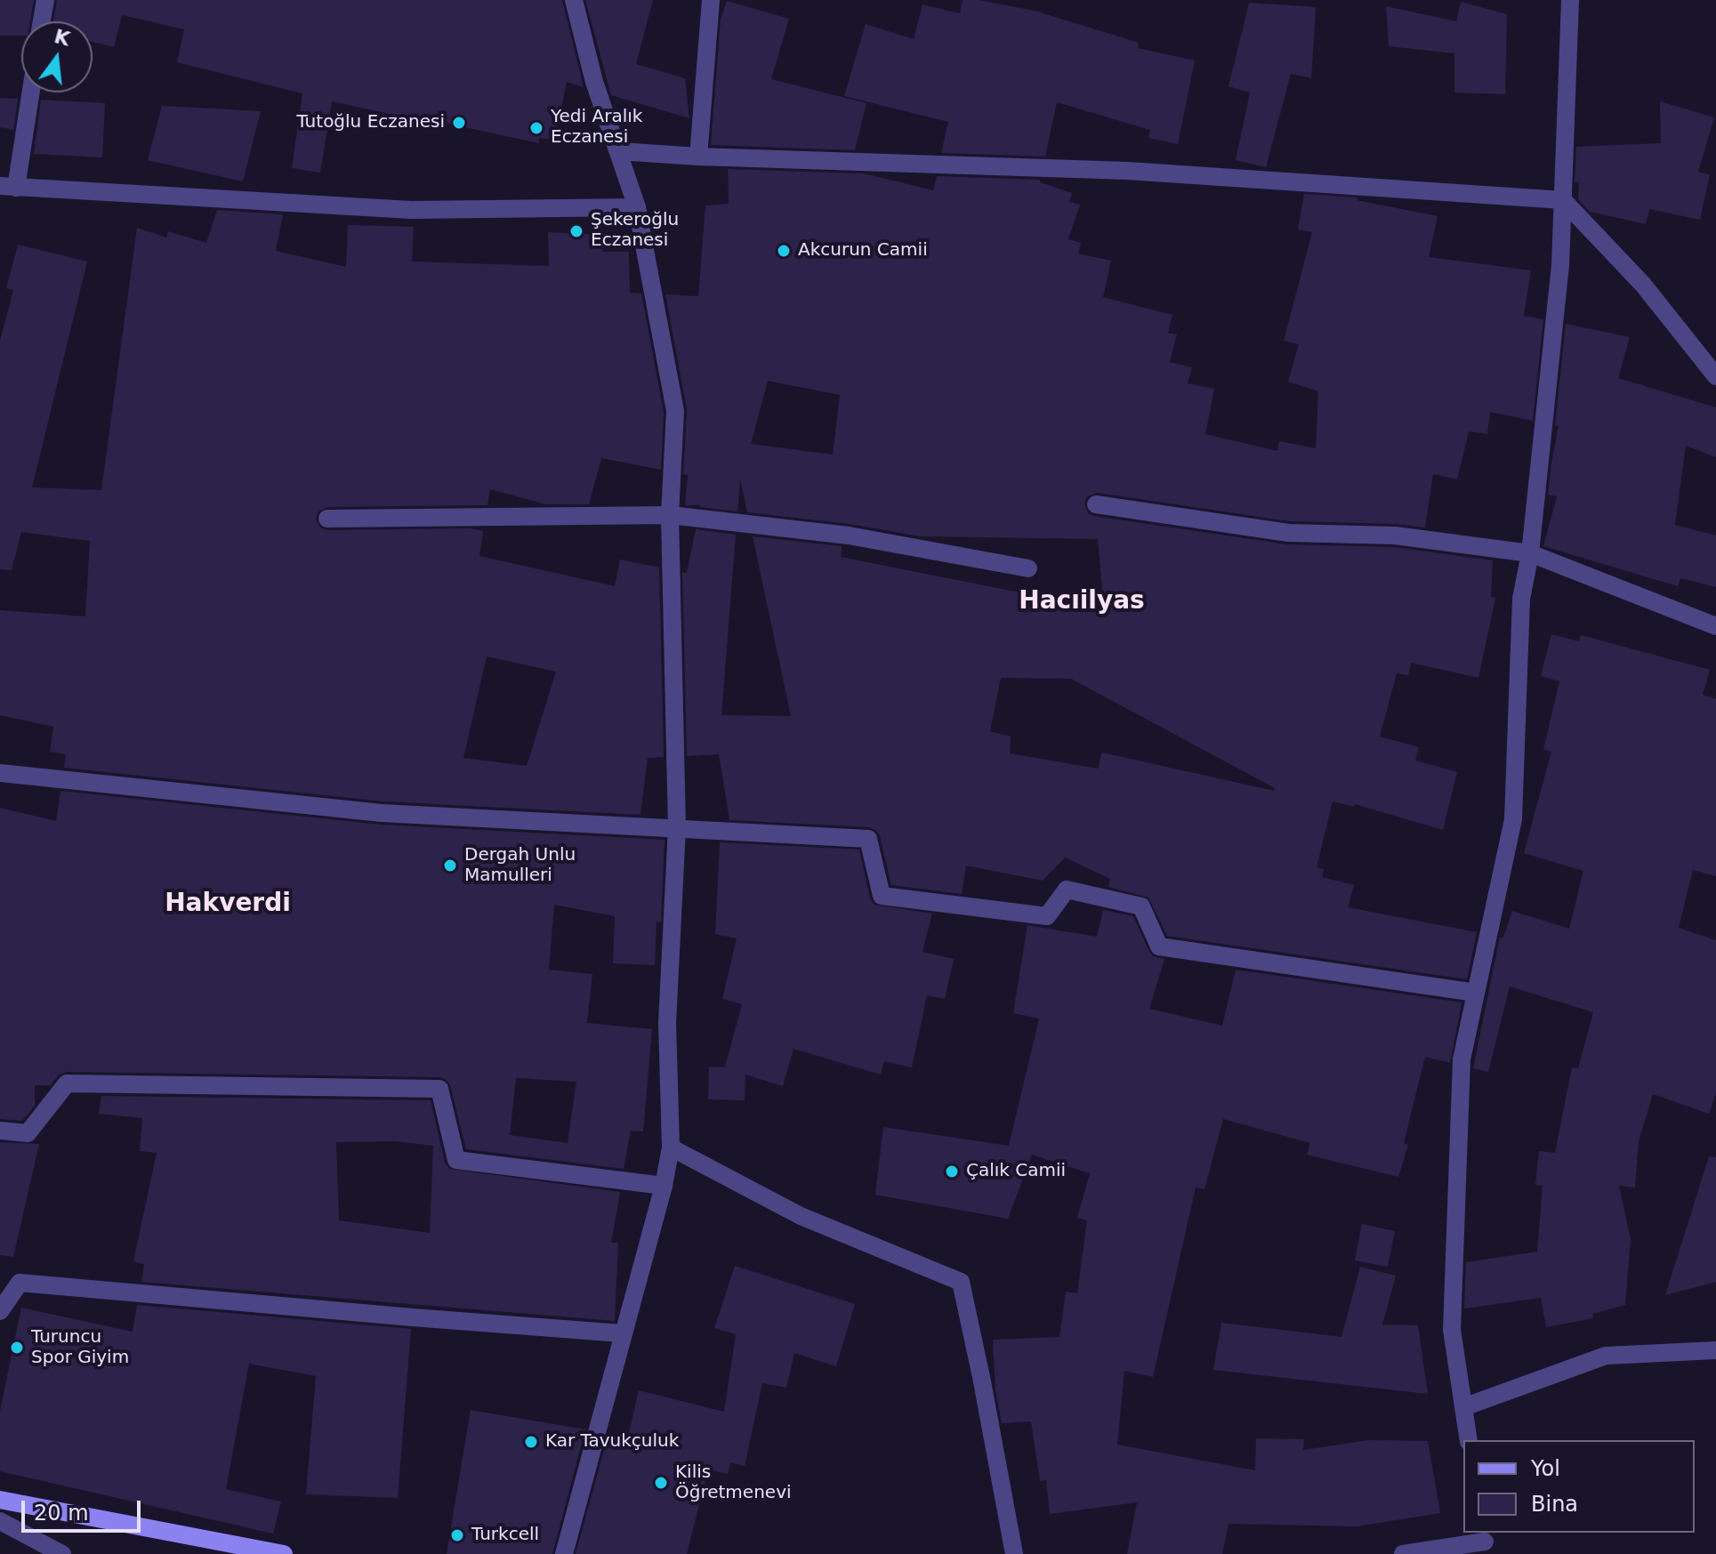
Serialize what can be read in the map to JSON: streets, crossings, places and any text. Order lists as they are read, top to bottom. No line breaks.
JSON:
{"districts":["Hacıilyas","Hakverdi"],"places":["Tutoğlu Eczanesi","Yedi Aralık Eczanesi","Şekeroğlu Eczanesi","Akcurun Camii","Dergah Unlu Mamulleri","Çalık Camii","Turuncu Spor Giyim","Kar Tavukçuluk","Kilis Öğretmenevi","Turkcell"],"legend":["Yol","Bina"],"scale_bar":"20 m","north":"top"}
